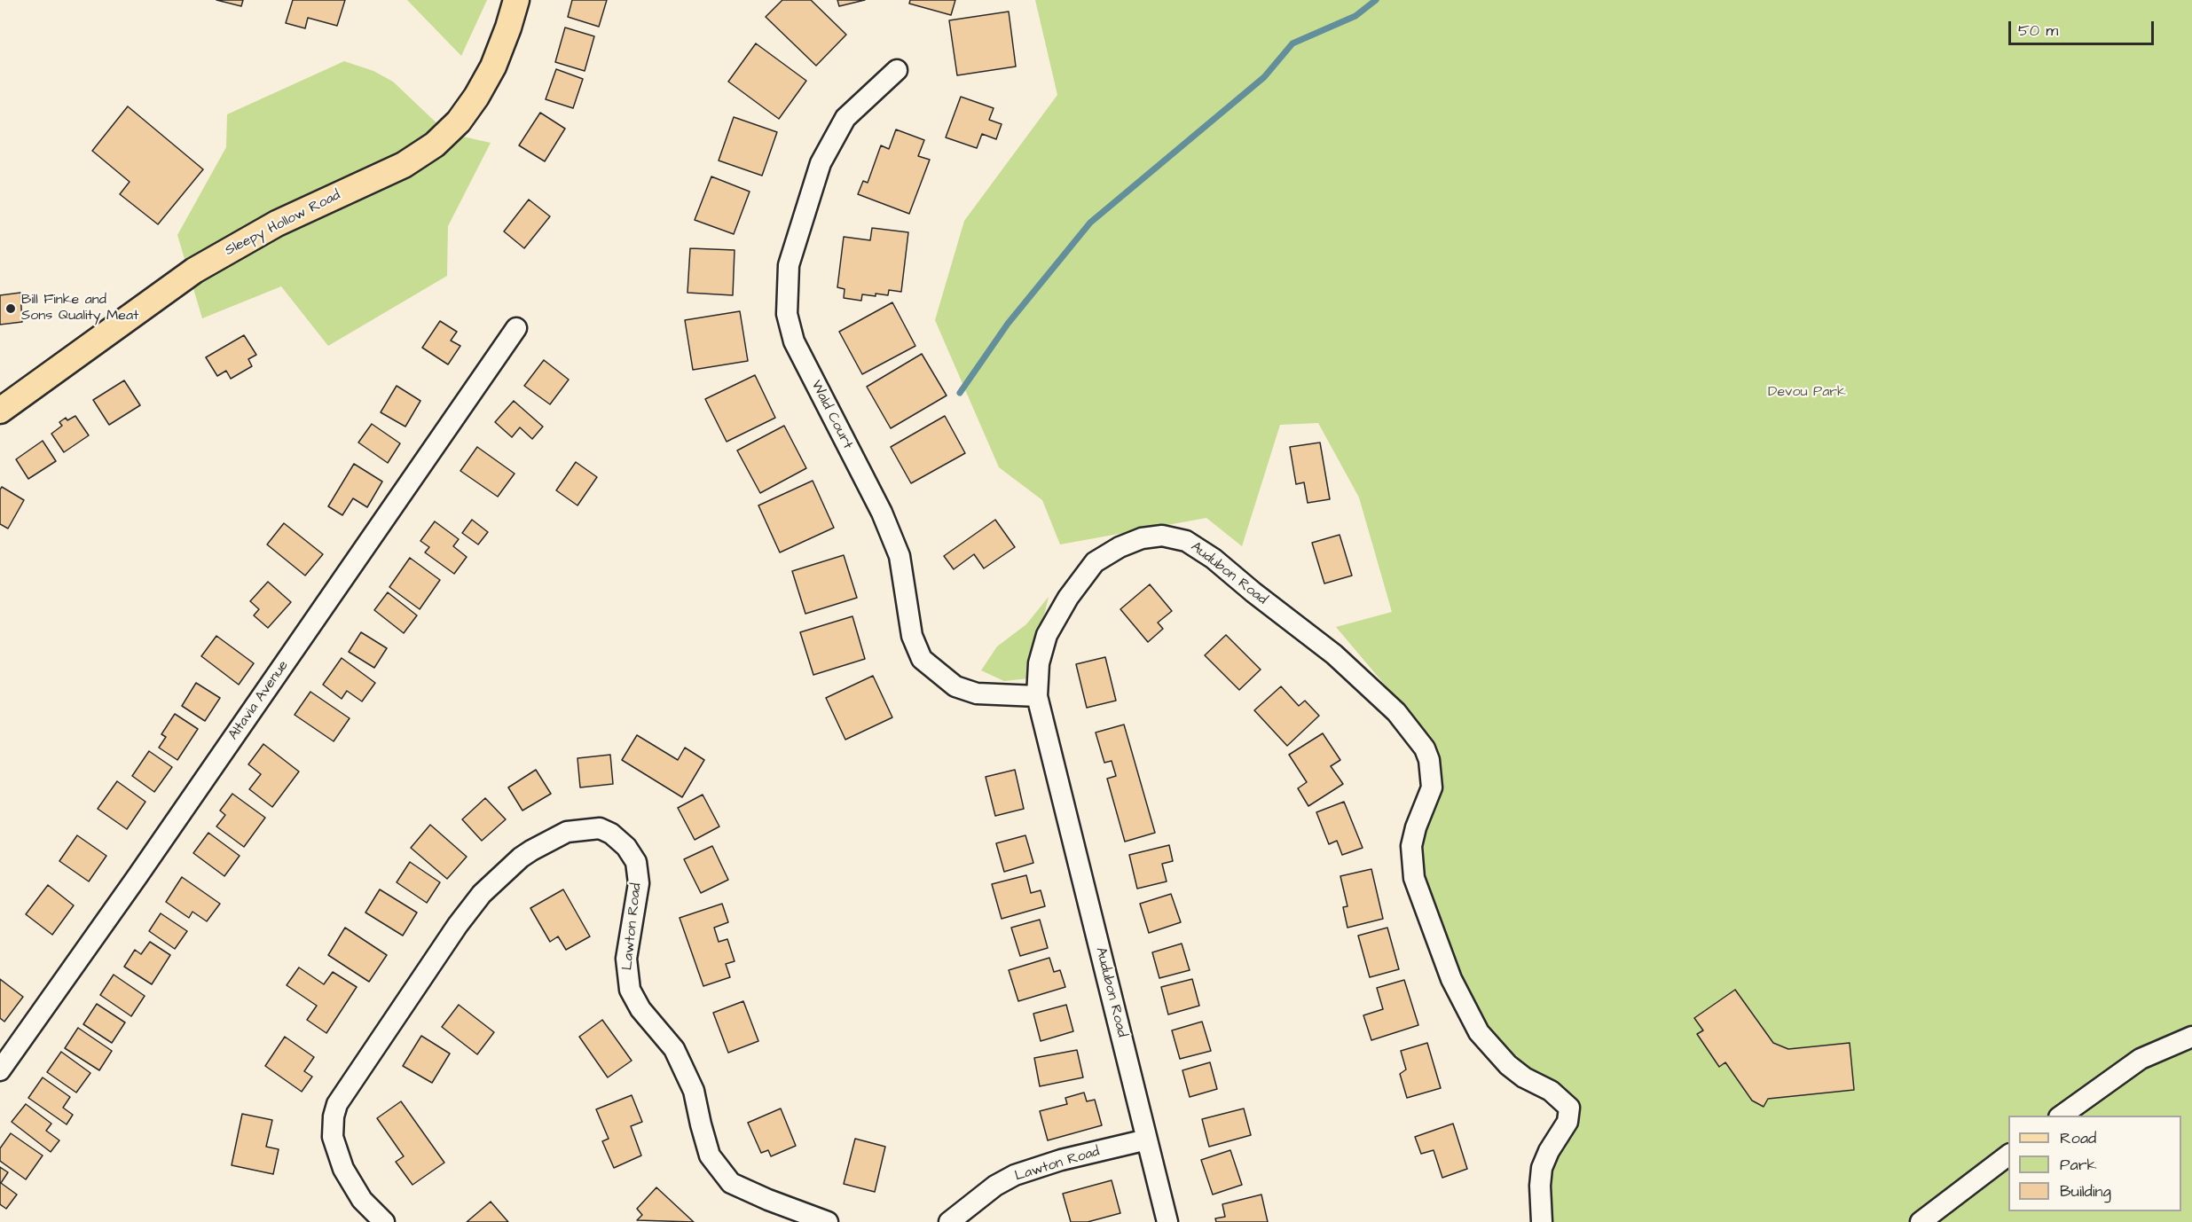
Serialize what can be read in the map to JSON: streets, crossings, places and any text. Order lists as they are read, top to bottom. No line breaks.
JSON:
{"streets":{"main road":["Sleepy Hollow Road"],"street":["Wald Court","Audubon Road","Altavia Avenue","Lawton Road"]},"crossings":[["Wald Court","Audubon Road"],["Audubon Road","Lawton Road"]],"parks":["Devou Park"],"places":["Bill Finke and Sons Quality Meat"],"legend":["Road","Park","Building"],"scale_bar":"50 m"}
